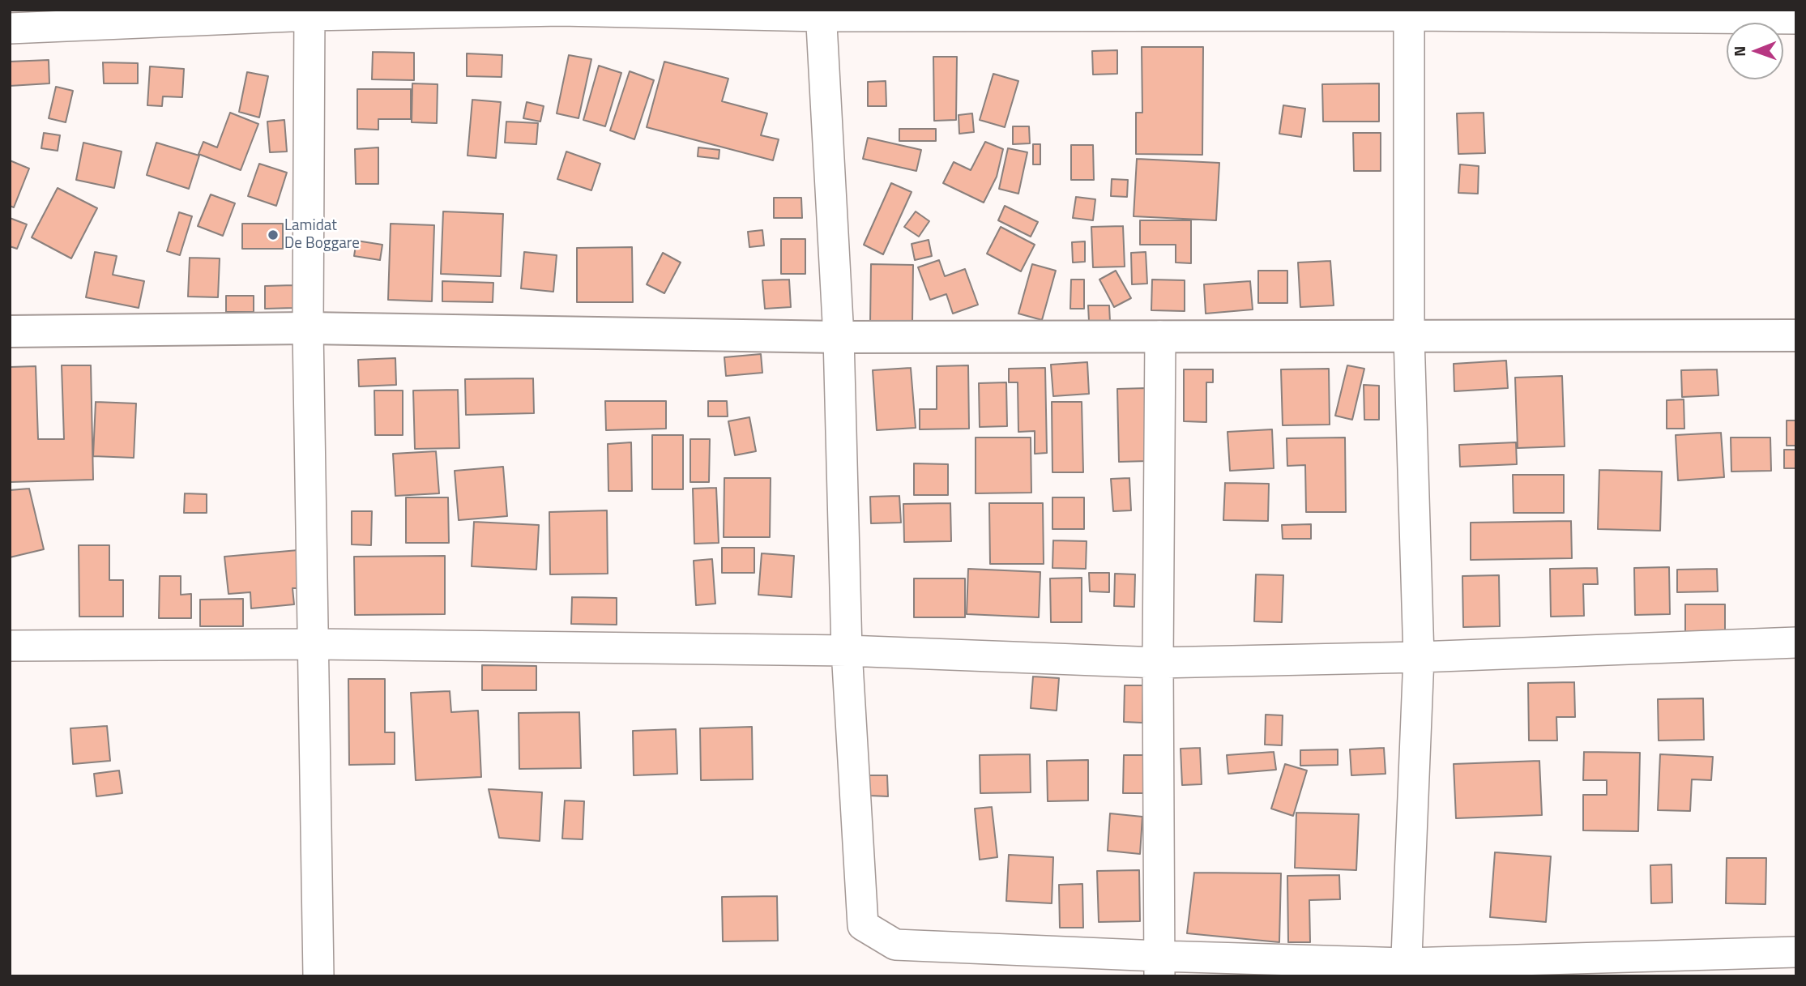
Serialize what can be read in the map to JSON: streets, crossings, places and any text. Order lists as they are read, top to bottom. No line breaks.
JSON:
{"places":["Lamidat De Boggare"],"north":"left"}
